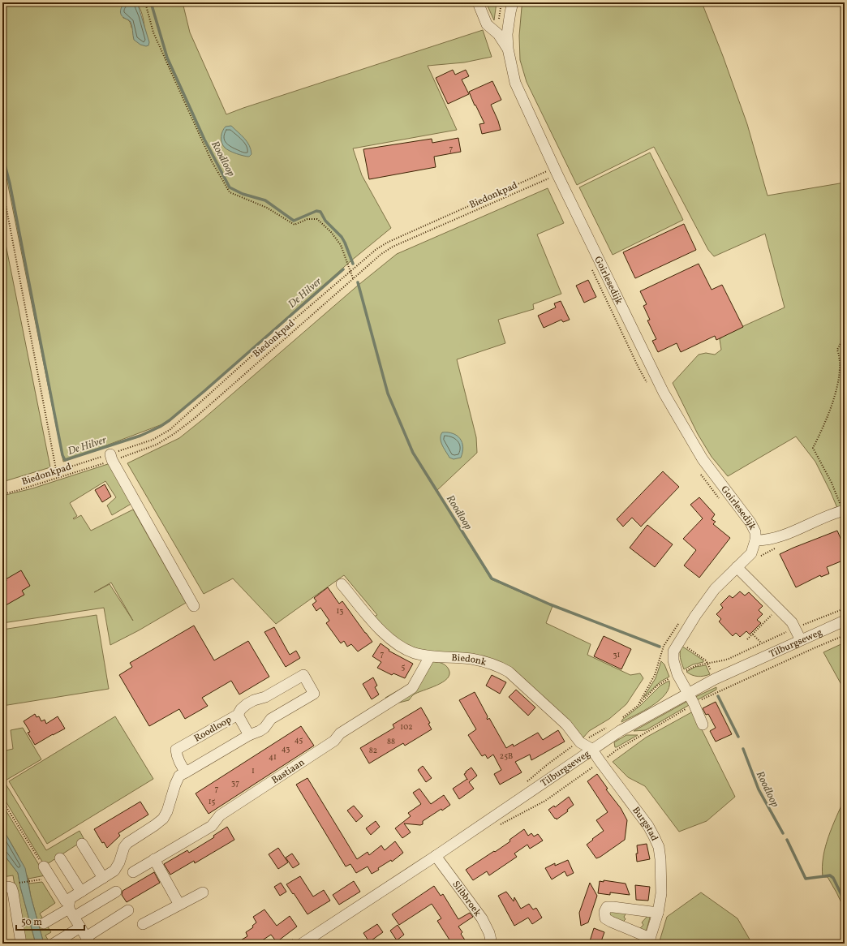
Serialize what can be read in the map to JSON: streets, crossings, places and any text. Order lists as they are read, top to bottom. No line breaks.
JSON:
{"streets":{"street":["Goirlesedijk","Tilburgseweg","Biedonk","Roodloop","Bastiaan","Burgstad","Slibbroek"],"path":["Biedonkpad"]},"crossings":[["Biedonkpad","Goirlesedijk"],["Tilburgseweg","Biedonk"],["Tilburgseweg","Burgstad"],["Tilburgseweg","Slibbroek"],["Biedonk","Bastiaan"],["Biedonk","Burgstad"]],"water":["Roodloop","De Hilver"],"house_numbers":["7","13","7","31","5","102","45","88","43","82","25B","41","1","37","7","15"],"scale_bar":"50 m"}
